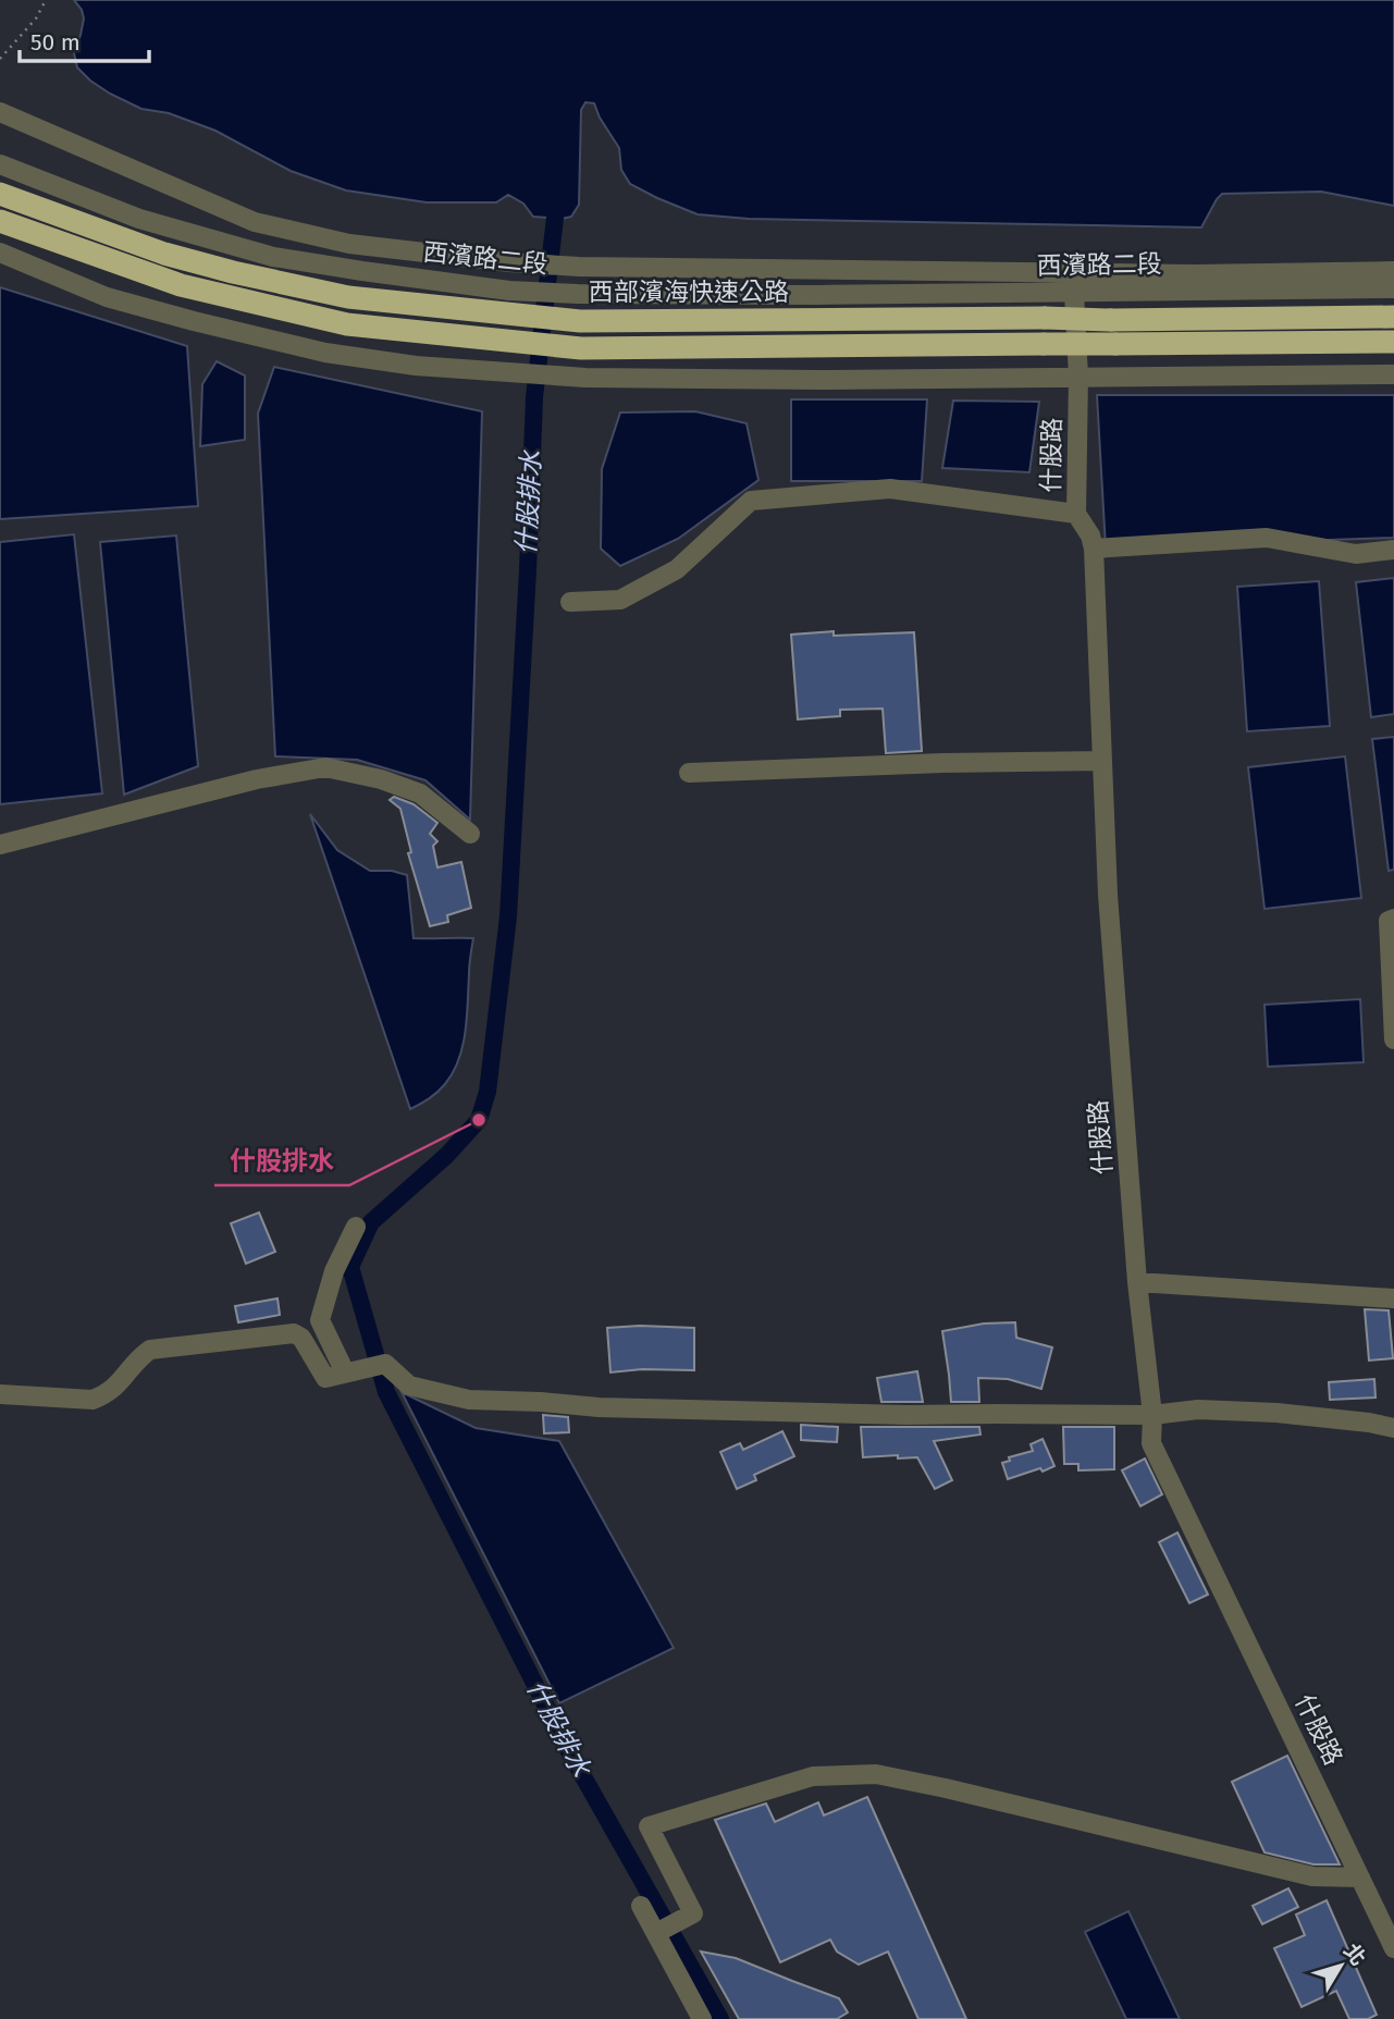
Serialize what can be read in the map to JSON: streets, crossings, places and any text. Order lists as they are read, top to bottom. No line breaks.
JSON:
{"streets":{"highway":["西部濱海快速公路"],"street":["西濱路二段","什股路"]},"crossings":[["西濱路二段","什股路"]],"water":["什股排水"],"places":["什股排水"],"scale_bar":"50 m","north":"top right"}
